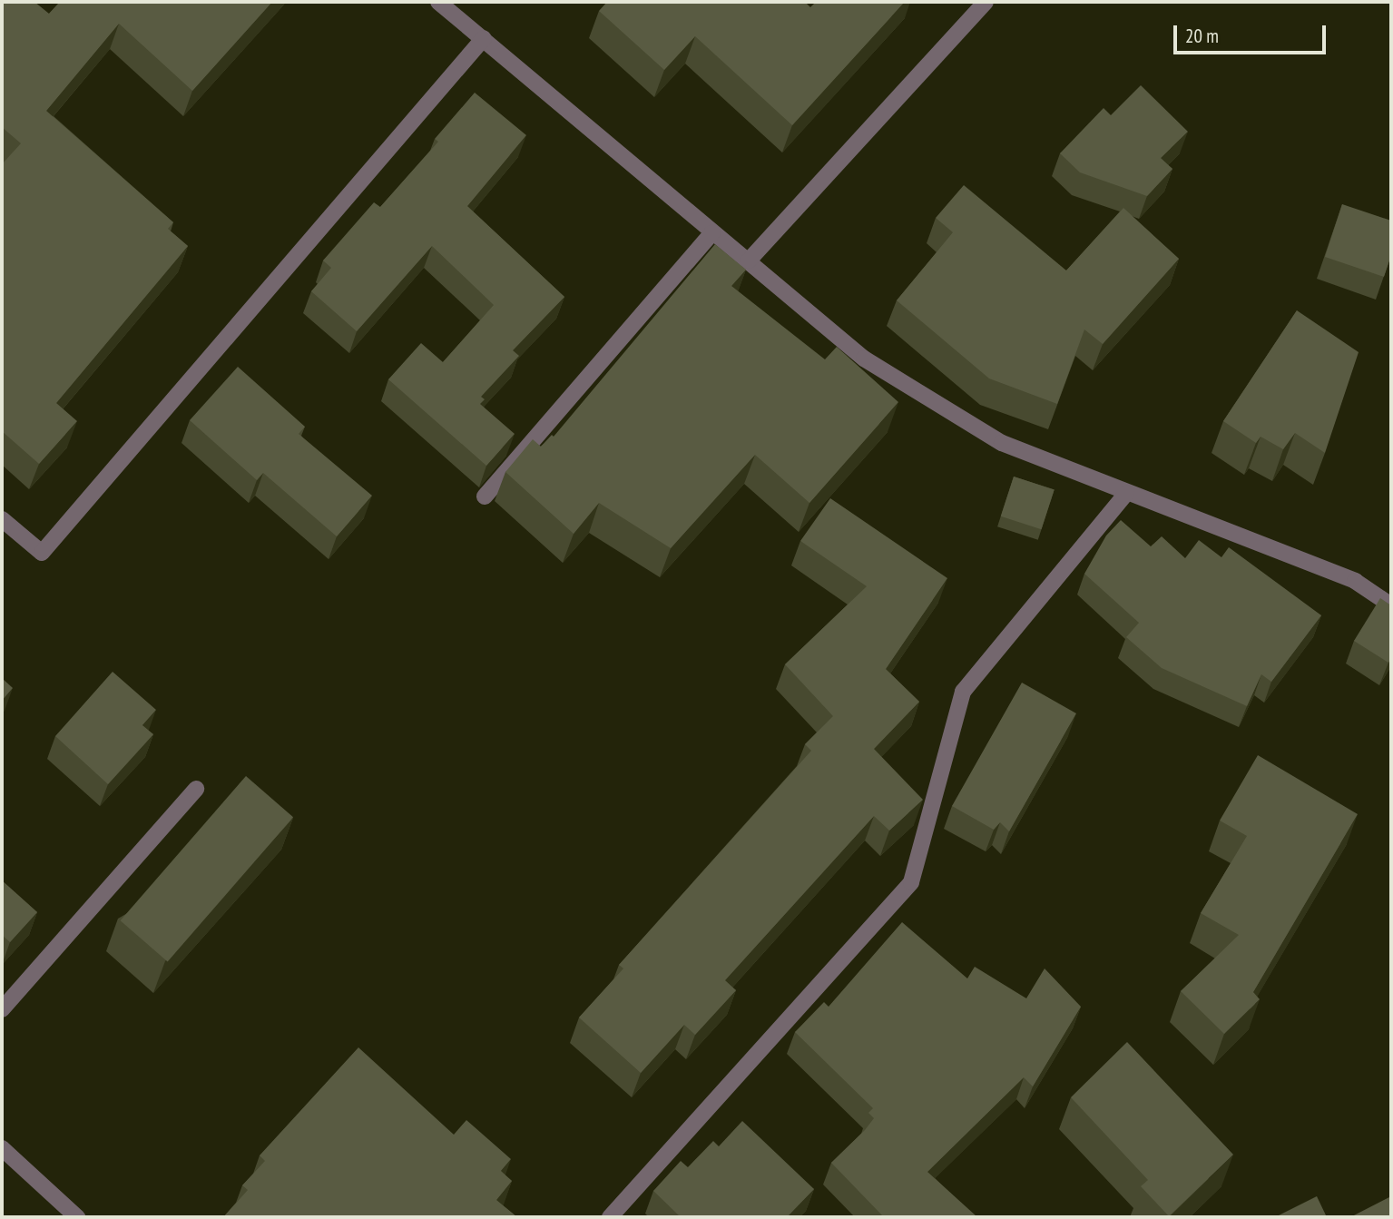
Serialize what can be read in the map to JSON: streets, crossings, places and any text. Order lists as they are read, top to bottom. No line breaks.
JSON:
{"scale_bar":"20 m"}
